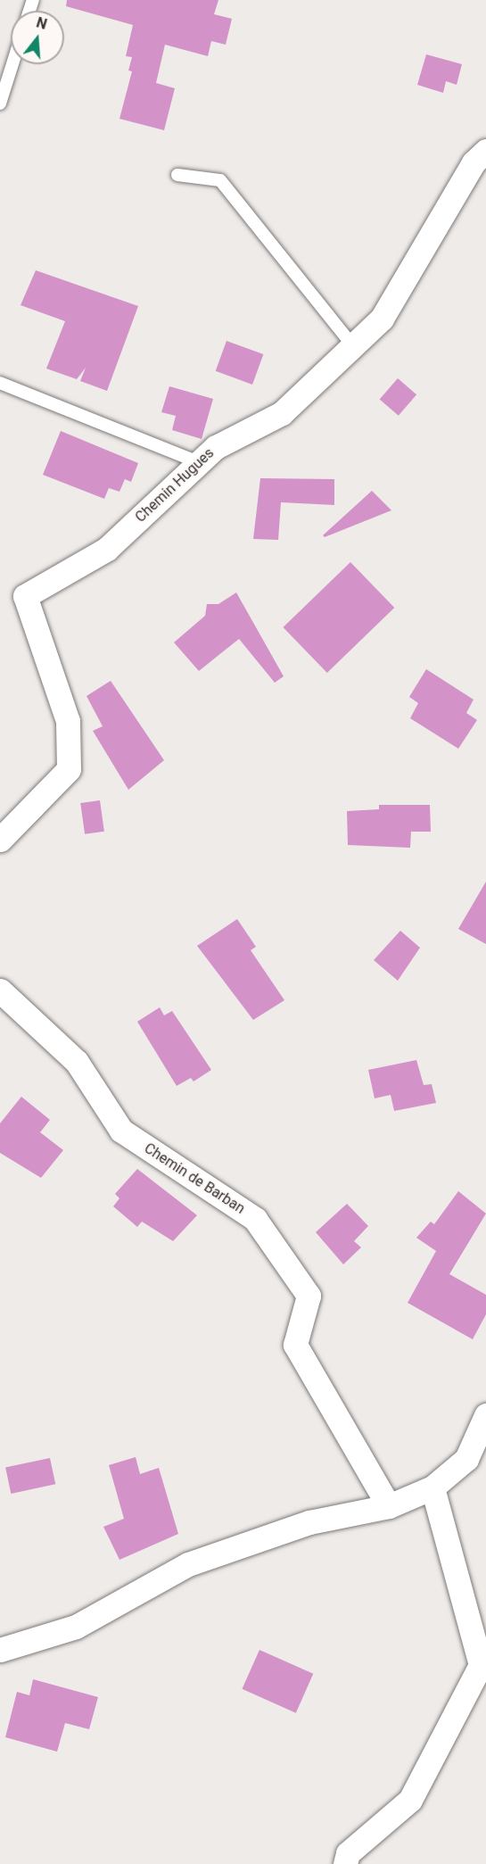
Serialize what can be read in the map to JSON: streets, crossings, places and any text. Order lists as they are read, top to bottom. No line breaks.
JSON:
{"streets":{"street":["Chemin Hugues","Chemin de Barban"]},"north":"top"}
